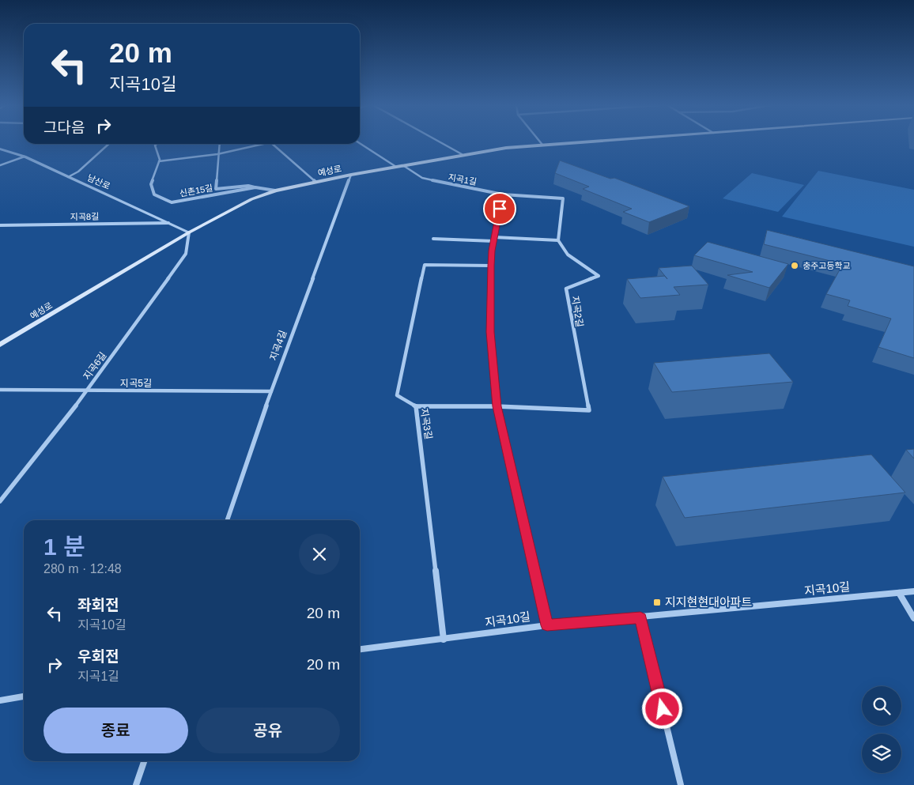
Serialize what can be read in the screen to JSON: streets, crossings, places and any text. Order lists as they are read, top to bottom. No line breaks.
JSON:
{"streets":{"main road":["예성로"],"street":["지곡1길","남산로","신촌15길","지곡8길","지곡2길","지곡4길","지곡6길","지곡5길","지곡3길","지곡10길"]},"crossings":[["예성로","지곡1길"],["예성로","남산로"],["예성로","신촌15길"],["예성로","지곡4길"],["예성로","지곡6길"],["남산로","지곡8길"],["남산로","지곡6길"],["지곡4길","지곡5길"],["지곡6길","지곡5길"],["지곡3길","지곡10길"]],"places":{"other":["충주고등학교"],"transit":["지지현현대아파트"]},"page":{"turn":["20 m","지곡10길"],"then":"그다음","heading":["1 분","280 m · 12:48"],"list":[{"name":"좌회전","note":"지곡10길","value":"20 m"},{"name":"우회전","note":"지곡1길","value":"20 m"}],"buttons":["종료","공유"]}}
